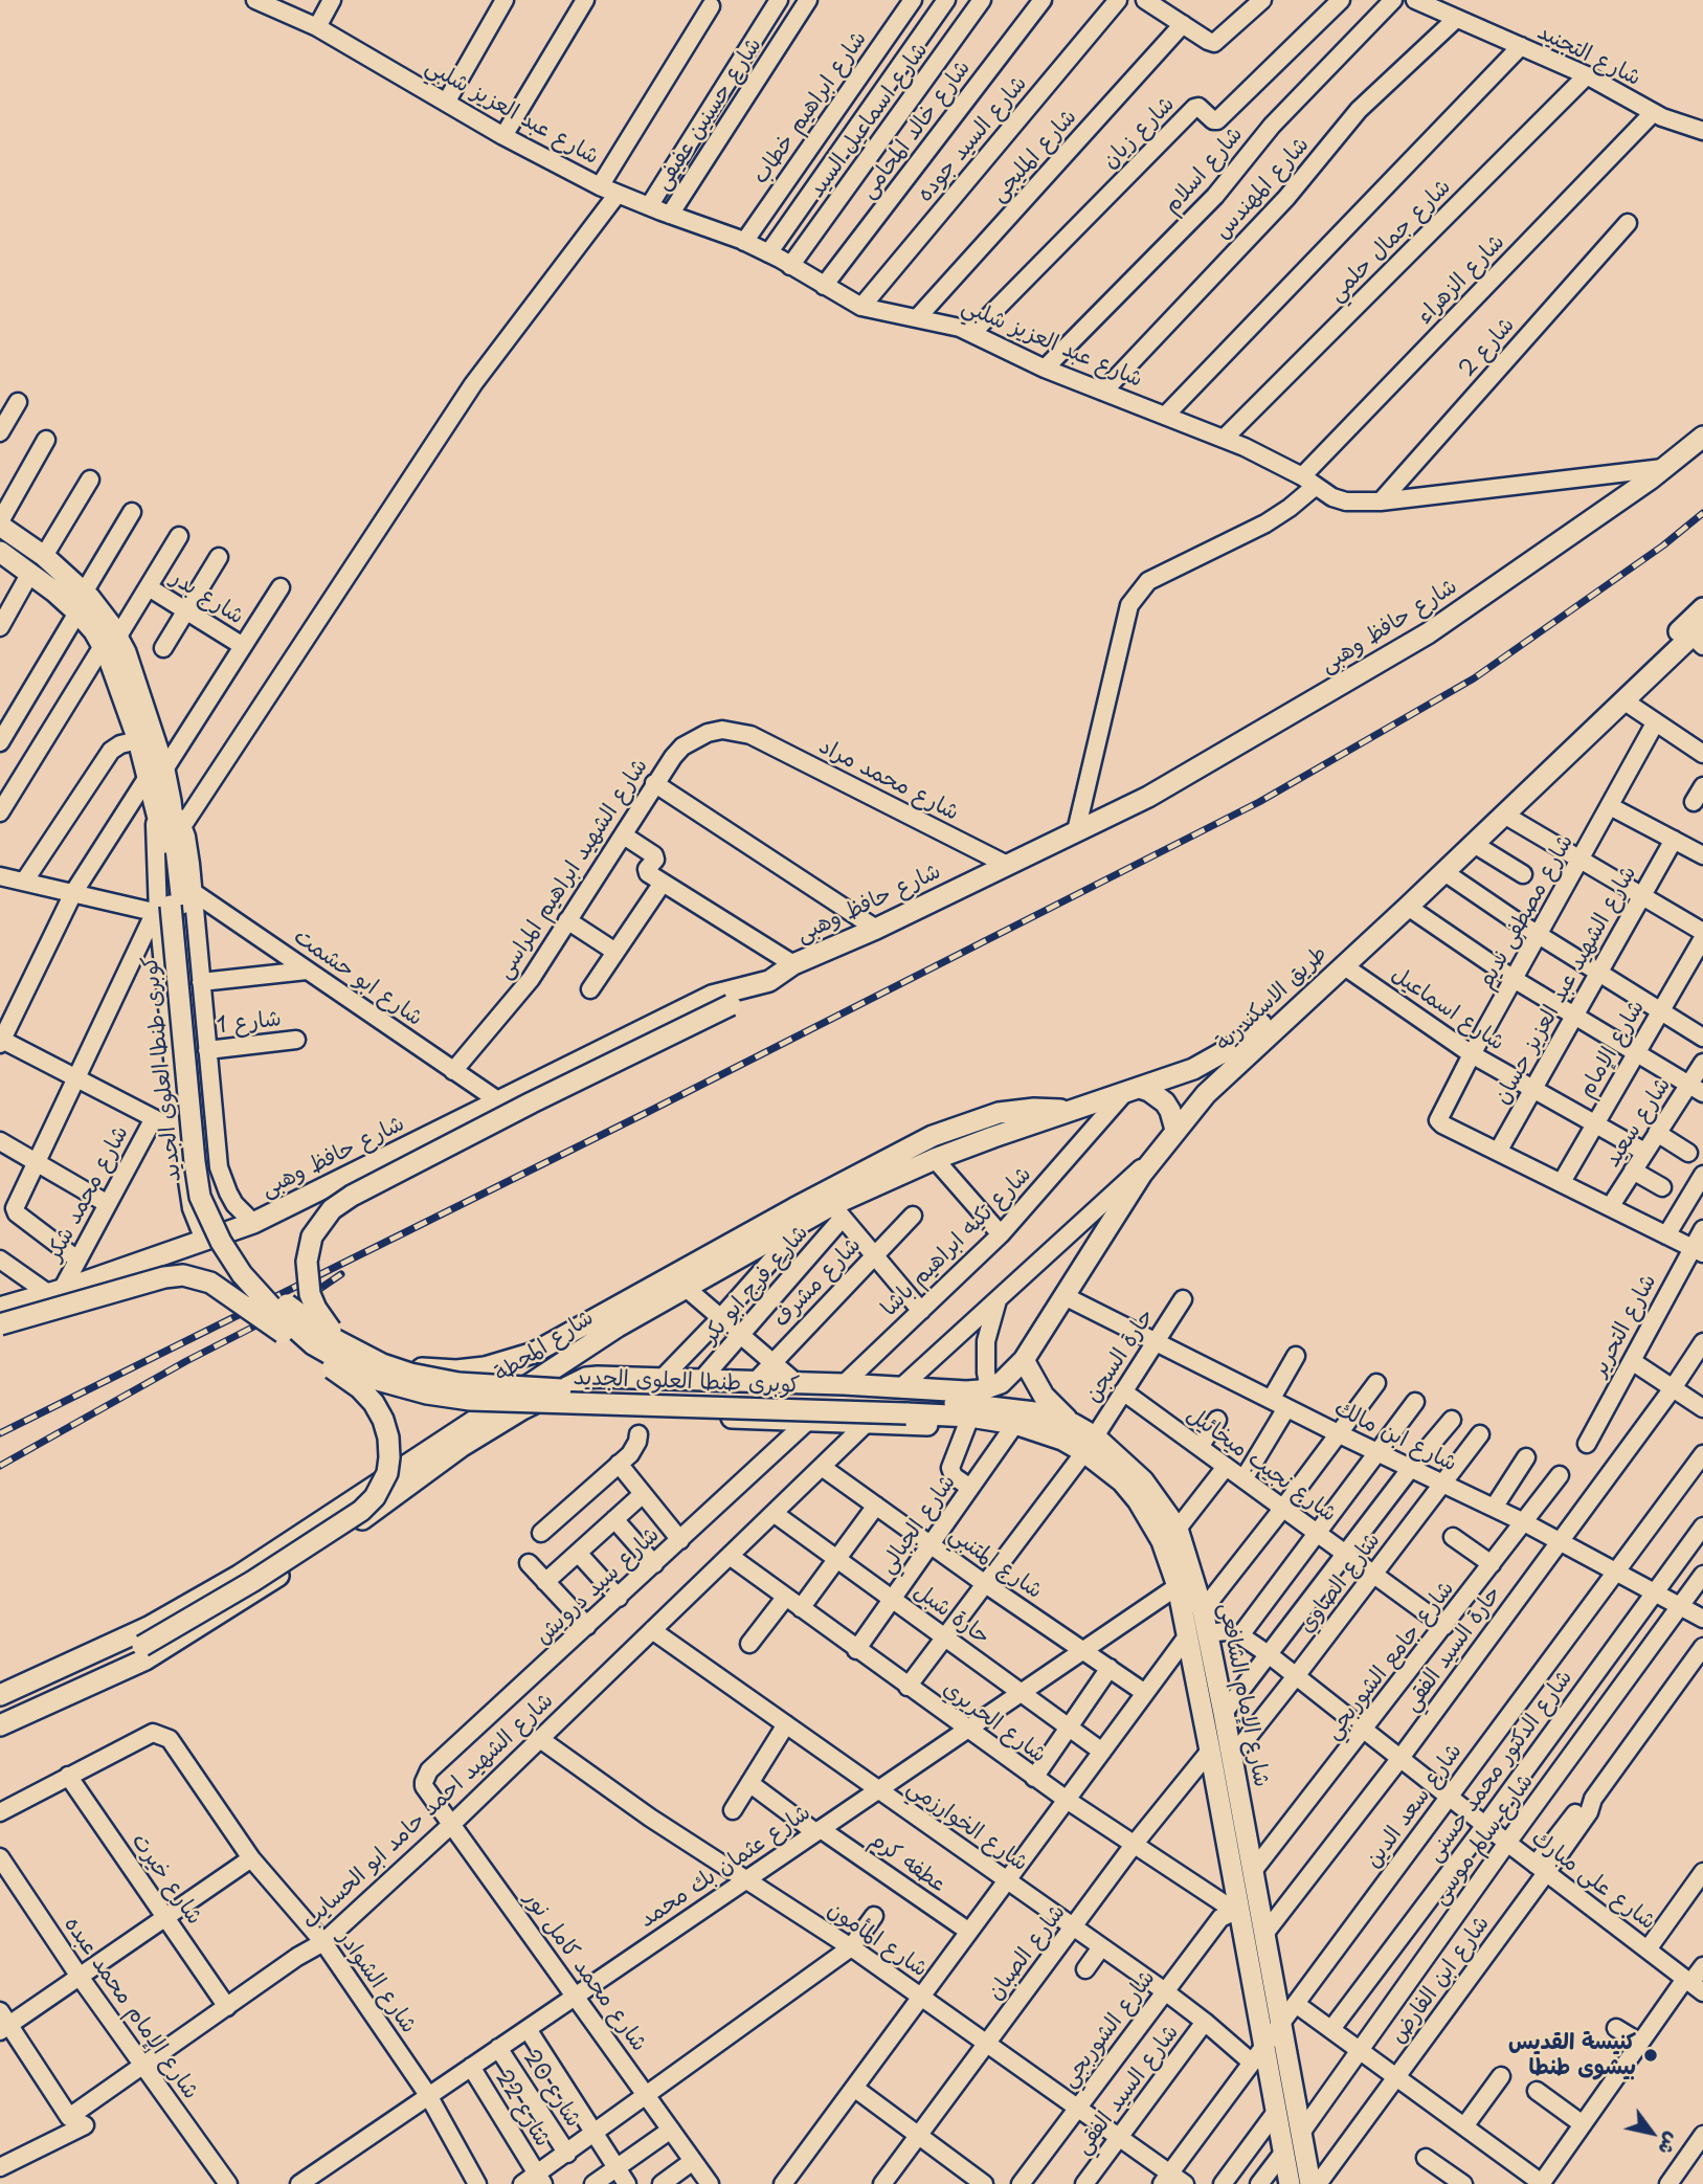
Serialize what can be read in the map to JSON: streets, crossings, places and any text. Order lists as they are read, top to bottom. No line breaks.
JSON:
{"streets":{"main road":["شارع حافظ وهبى","طريق الاسكندرية","كوبرى طنطا العلوى الجديد","شارع المحطة","شارع الإمام الشافعى"],"street":["شارع التجنيد","شارع ابراهيم خطاب","شارع عبد العزيز شلبي","شارع حسنين عفيفى","شارع اسماعيل السيد","شارع خالد المحامى","شارع زيان","شارع السيد جوده","شارع المليجى","شارع اسلام","شارع المهندس","شارع جمال حلمي","شارع الزهراء","شارع 2","شارع بدر","شارع محمد مراد","شارع الشهيد ابراهيم المراسى","شارع مصطفى نديم","شارع ابو حشمت","شارع الشهيد عبد العزيز حسان","شارع اسماعيل","شارع 1","شارع الإمام","شارع سعيد","شارع محمد شكر","شارع تكيه ابراهيم باشا","شارع مشرف","شارع فرج ابو بكر","شارع التحرير","حارة السجن","شارع ابن مالك","شارع نجيب ميخائيل","شارع الجبالي","شارع المتنبي","شارع الصاوي","شارع سيد درويش","حارة شبل","حارة السيد الفقي","شارع جامع الشوربجي","شارع الحريري","شارع الدكتور محمد حسنى","شارع سعد الدين","شارع الشهيد احمد حامد ابو الحسايب","شارع الخوارزمي","شارع سالم موسى","عطفه كرم","شارع عثمان بك محمد","شارع خيرت","شارع على مبارك","شارع المأمون","شارع الصبان","شارع محمد كامل نور","شارع ابن الفارض","شارع الشوادر","شارع الإمام محمد عبده","شارع الشوربجي","شارع 20","شارع السيد الفقي","شارع 22"]},"crossings":[["شارع التجنيد","شارع المهندس"],["شارع التجنيد","شارع جمال حلمي"],["شارع التجنيد","شارع الزهراء"],["شارع ابراهيم خطاب","شارع عبد العزيز شلبي"],["شارع عبد العزيز شلبي","شارع حسنين عفيفى"],["شارع عبد العزيز شلبي","شارع اسماعيل السيد"],["شارع عبد العزيز شلبي","شارع خالد المحامى"],["شارع عبد العزيز شلبي","شارع زيان"],["شارع عبد العزيز شلبي","شارع السيد جوده"],["شارع عبد العزيز شلبي","شارع المليجى"],["شارع عبد العزيز شلبي","شارع اسلام"],["شارع عبد العزيز شلبي","شارع المهندس"],["شارع عبد العزيز شلبي","شارع جمال حلمي"],["شارع عبد العزيز شلبي","شارع الزهراء"],["شارع عبد العزيز شلبي","شارع 2"],["شارع عبد العزيز شلبي","شارع حافظ وهبى"],["شارع الزهراء","شارع حافظ وهبى"],["شارع حافظ وهبى","شارع محمد مراد"],["شارع حافظ وهبى","شارع ابو حشمت"],["شارع حافظ وهبى","شارع محمد شكر"],["شارع محمد مراد","شارع الشهيد ابراهيم المراسى"],["شارع الشهيد ابراهيم المراسى","شارع ابو حشمت"],["شارع مصطفى نديم","شارع الشهيد عبد العزيز حسان"],["شارع مصطفى نديم","شارع اسماعيل"],["شارع ابو حشمت","كوبرى طنطا العلوى الجديد"],["شارع الشهيد عبد العزيز حسان","شارع اسماعيل"],["طريق الاسكندرية","شارع اسماعيل"],["طريق الاسكندرية","شارع تكيه ابراهيم باشا"],["طريق الاسكندرية","شارع المحطة"],["طريق الاسكندرية","شارع ابن مالك"],["شارع اسماعيل","شارع الإمام"],["شارع اسماعيل","شارع سعيد"],["كوبرى طنطا العلوى الجديد","شارع الإمام الشافعى"],["شارع تكيه ابراهيم باشا","شارع المحطة"],["شارع فرج ابو بكر","شارع المحطة"],["شارع المحطة","شارع الإمام الشافعى"],["حارة السجن","شارع ابن مالك"],["حارة السجن","شارع نجيب ميخائيل"],["حارة السجن","شارع المتنبي"],["حارة السجن","حارة شبل"],["حارة السجن","شارع الإمام الشافعى"],["حارة السجن","شارع الحريري"],["شارع ابن مالك","شارع الصاوي"],["شارع ابن مالك","حارة السيد الفقي"],["شارع ابن مالك","شارع جامع الشوربجي"],["شارع ابن مالك","شارع الدكتور محمد حسنى"],["شارع ابن مالك","شارع سعد الدين"],["شارع ابن مالك","شارع سالم موسى"],["شارع نجيب ميخائيل","شارع الصاوي"],["شارع نجيب ميخائيل","شارع جامع الشوربجي"],["شارع الجبالي","شارع المتنبي"],["شارع الجبالي","حارة شبل"],["شارع الجبالي","شارع الإمام الشافعى"],["شارع الجبالي","شارع الحريري"],["شارع المتنبي","شارع الشهيد احمد حامد ابو الحسايب"],["شارع المتنبي","شارع عثمان بك محمد"],["شارع الصاوي","شارع الإمام الشافعى"],["شارع الصاوي","شارع على مبارك"],["شارع سيد درويش","شارع الإمام الشافعى"],["شارع سيد درويش","شارع محمد كامل نور"],["حارة شبل","شارع الشهيد احمد حامد ابو الحسايب"],["حارة شبل","شارع عثمان بك محمد"],["حارة السيد الفقي","شارع الإمام الشافعى"],["حارة السيد الفقي","شارع على مبارك"],["شارع جامع الشوربجي","شارع الإمام الشافعى"],["شارع جامع الشوربجي","شارع على مبارك"],["شارع الإمام الشافعى","شارع الحريري"],["شارع الإمام الشافعى","شارع سعد الدين"],["شارع الإمام الشافعى","شارع الشهيد احمد حامد ابو الحسايب"],["شارع الإمام الشافعى","شارع الخوارزمي"],["شارع الإمام الشافعى","شارع سالم موسى"],["شارع الإمام الشافعى","شارع عثمان بك محمد"],["شارع الإمام الشافعى","شارع الصبان"],["شارع الإمام الشافعى","شارع الشوربجي"],["شارع الحريري","شارع الشهيد احمد حامد ابو الحسايب"],["شارع الحريري","شارع عثمان بك محمد"],["شارع الحريري","شارع الصبان"],["شارع الحريري","شارع الشوربجي"],["شارع الدكتور محمد حسنى","شارع على مبارك"],["شارع سعد الدين","شارع الخوارزمي"],["شارع سعد الدين","شارع على مبارك"],["شارع سعد الدين","شارع المأمون"],["شارع الشهيد احمد حامد ابو الحسايب","شارع الخوارزمي"],["شارع الشهيد احمد حامد ابو الحسايب","شارع خيرت"],["شارع الشهيد احمد حامد ابو الحسايب","شارع المأمون"],["شارع الشهيد احمد حامد ابو الحسايب","شارع محمد كامل نور"],["شارع الشهيد احمد حامد ابو الحسايب","شارع الشوادر"],["شارع الشهيد احمد حامد ابو الحسايب","شارع الإمام محمد عبده"],["شارع الخوارزمي","شارع عثمان بك محمد"],["شارع الخوارزمي","شارع الصبان"],["شارع الخوارزمي","شارع الشوربجي"],["شارع الخوارزمي","شارع السيد الفقي"],["شارع سالم موسى","شارع على مبارك"],["عطفه كرم","شارع عثمان بك محمد"],["شارع عثمان بك محمد","شارع المأمون"],["شارع عثمان بك محمد","شارع محمد كامل نور"],["شارع عثمان بك محمد","شارع الشوادر"],["شارع عثمان بك محمد","شارع 20"],["شارع عثمان بك محمد","شارع 22"],["شارع خيرت","شارع الشوادر"],["شارع على مبارك","شارع ابن الفارض"],["شارع المأمون","شارع الصبان"],["شارع المأمون","شارع الشوربجي"],["شارع المأمون","شارع السيد الفقي"]],"places":["كنيسة القديس بيشوى طنطا"],"north":"bottom right"}
